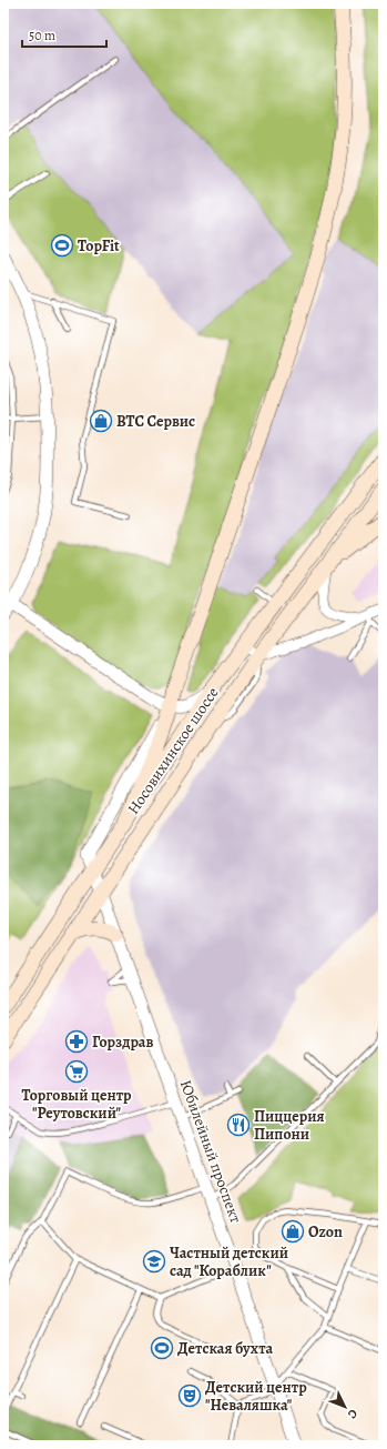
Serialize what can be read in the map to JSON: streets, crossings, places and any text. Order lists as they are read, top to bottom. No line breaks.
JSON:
{"streets":{"main road":["Носовихинское шоссе"],"street":["Юбилейный проспект"]},"crossings":[["Носовихинское шоссе","Юбилейный проспект"]],"places":{"sports":["TopFit","Детская бухта"],"shop":["ВТС Сервис","Ozon"],"pharmacy":["Горздрав"],"supermarket":["Торговый центр \"Реутовский\""],"restaurant":["Пиццерия Пипони"],"school or university":["Частный детский сад \"Кораблик\""],"theatre":["Детский центр \"Неваляшка\""]},"scale_bar":"50 m","north":"bottom right"}
